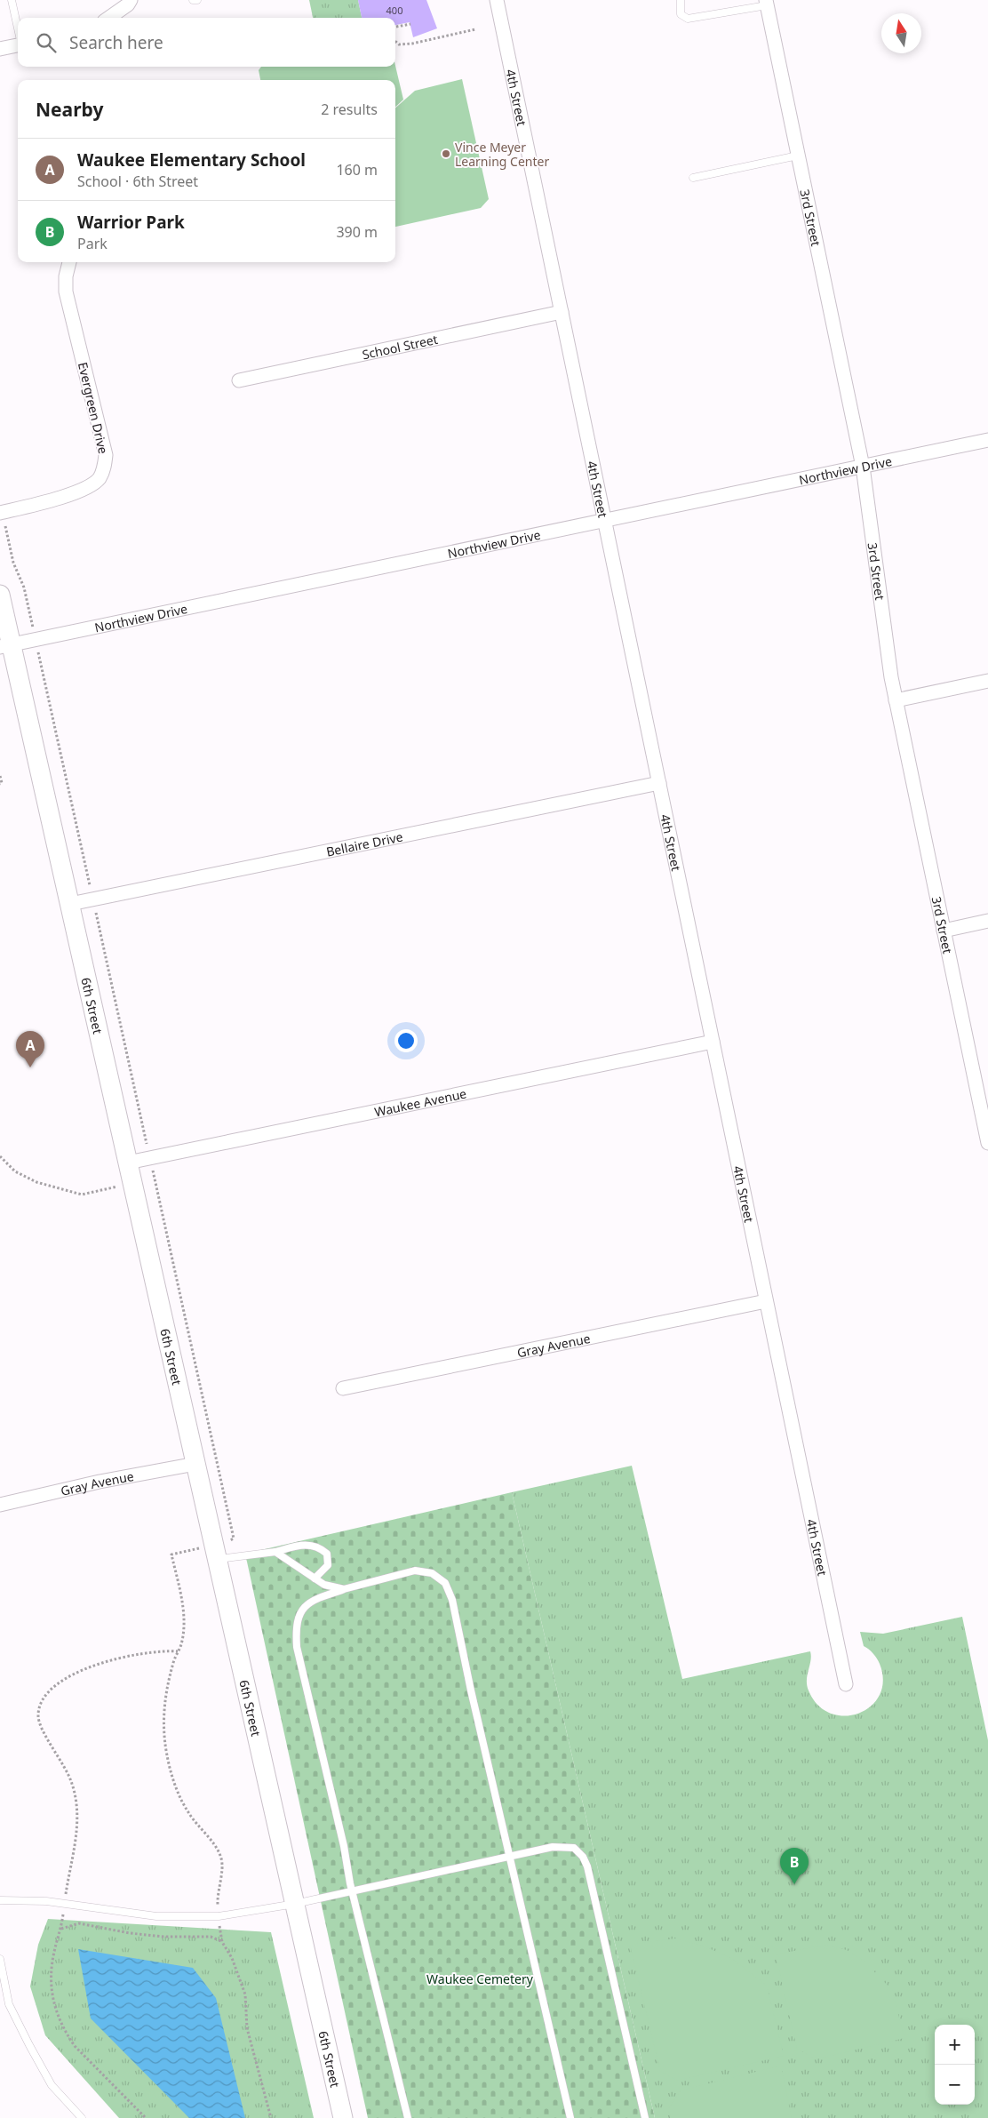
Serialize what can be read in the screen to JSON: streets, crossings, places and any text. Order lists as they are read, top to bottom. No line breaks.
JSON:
{"streets":{"main road":["6th Street"],"street":["4th Street","3rd Street","School Street","Evergreen Drive","Northview Drive","Bellaire Drive","Waukee Avenue","Gray Avenue"]},"crossings":[["4th Street","School Street"],["4th Street","Northview Drive"],["4th Street","Bellaire Drive"],["4th Street","Waukee Avenue"],["4th Street","Gray Avenue"],["3rd Street","Northview Drive"],["Northview Drive","6th Street"],["Bellaire Drive","6th Street"],["6th Street","Waukee Avenue"],["6th Street","Gray Avenue"]],"parks":["Waukee Cemetery"],"places":["Vince Meyer Learning Center"],"house_numbers":["400"],"north":"top","page":{"search":"Search here","heading":["Nearby","2 results"],"list":[{"mark":"A","name":"Waukee Elementary School","note":"School · 6th Street","value":"160 m"},{"mark":"B","name":"Warrior Park","note":"Park","value":"390 m"}],"pins":["A","B"],"map_buttons":["+","−"]}}
